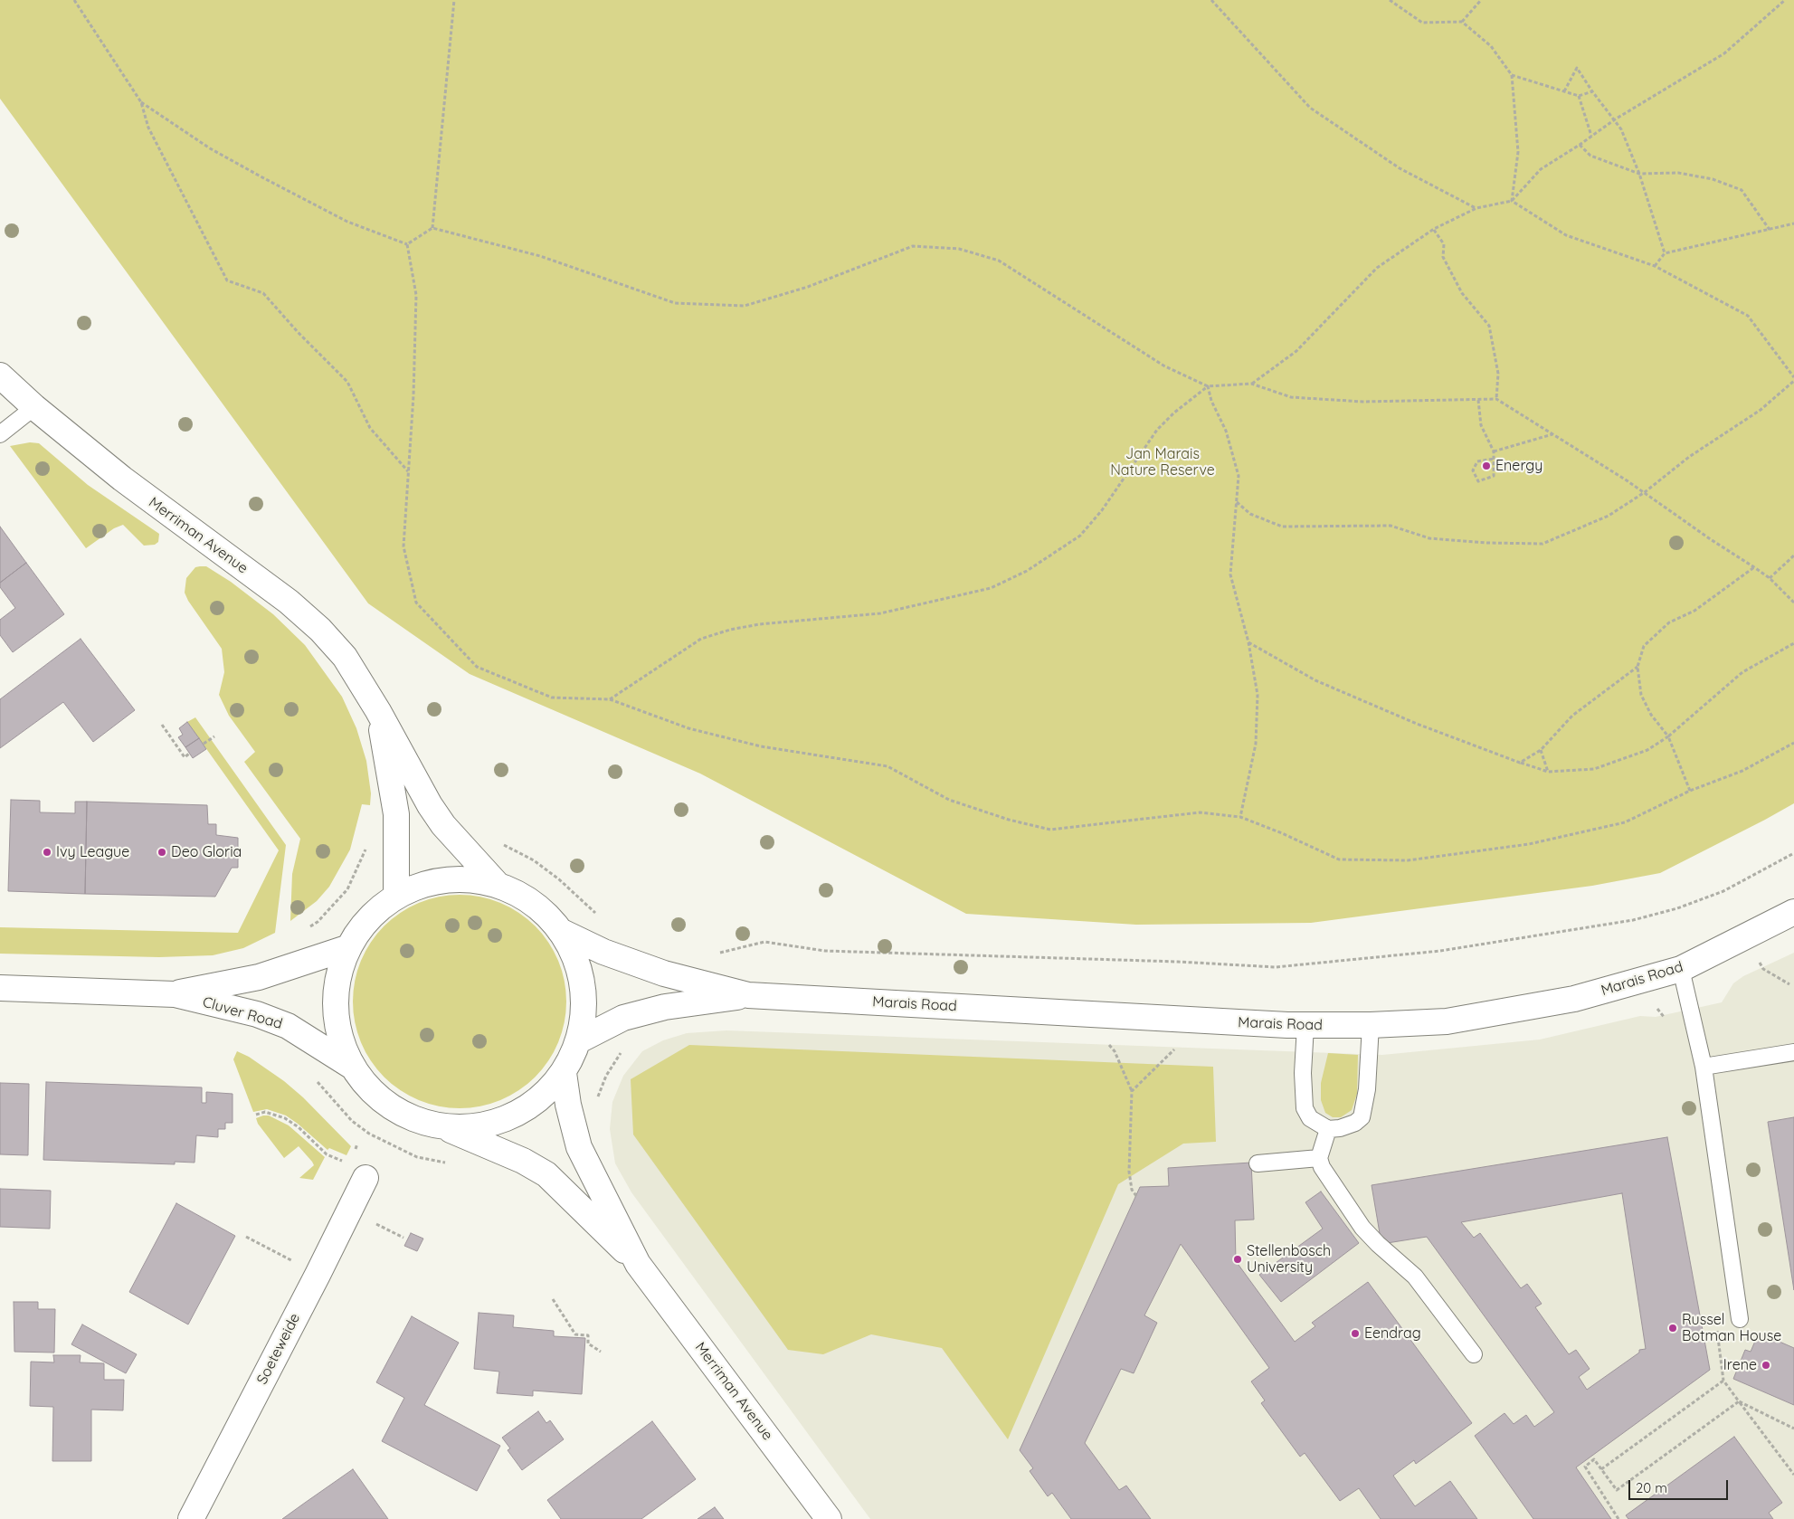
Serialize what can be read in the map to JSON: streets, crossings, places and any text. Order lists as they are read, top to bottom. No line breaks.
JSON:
{"streets":{"street":["Merriman Avenue","Marais Road","Cluver Road","Soeteweide"]},"parks":["Jan Marais Nature Reserve"],"places":["Energy","Ivy League","Deo Gloria","Stellenbosch University","Russel Botman House","Eendrag","Irene"],"scale_bar":"20 m"}
